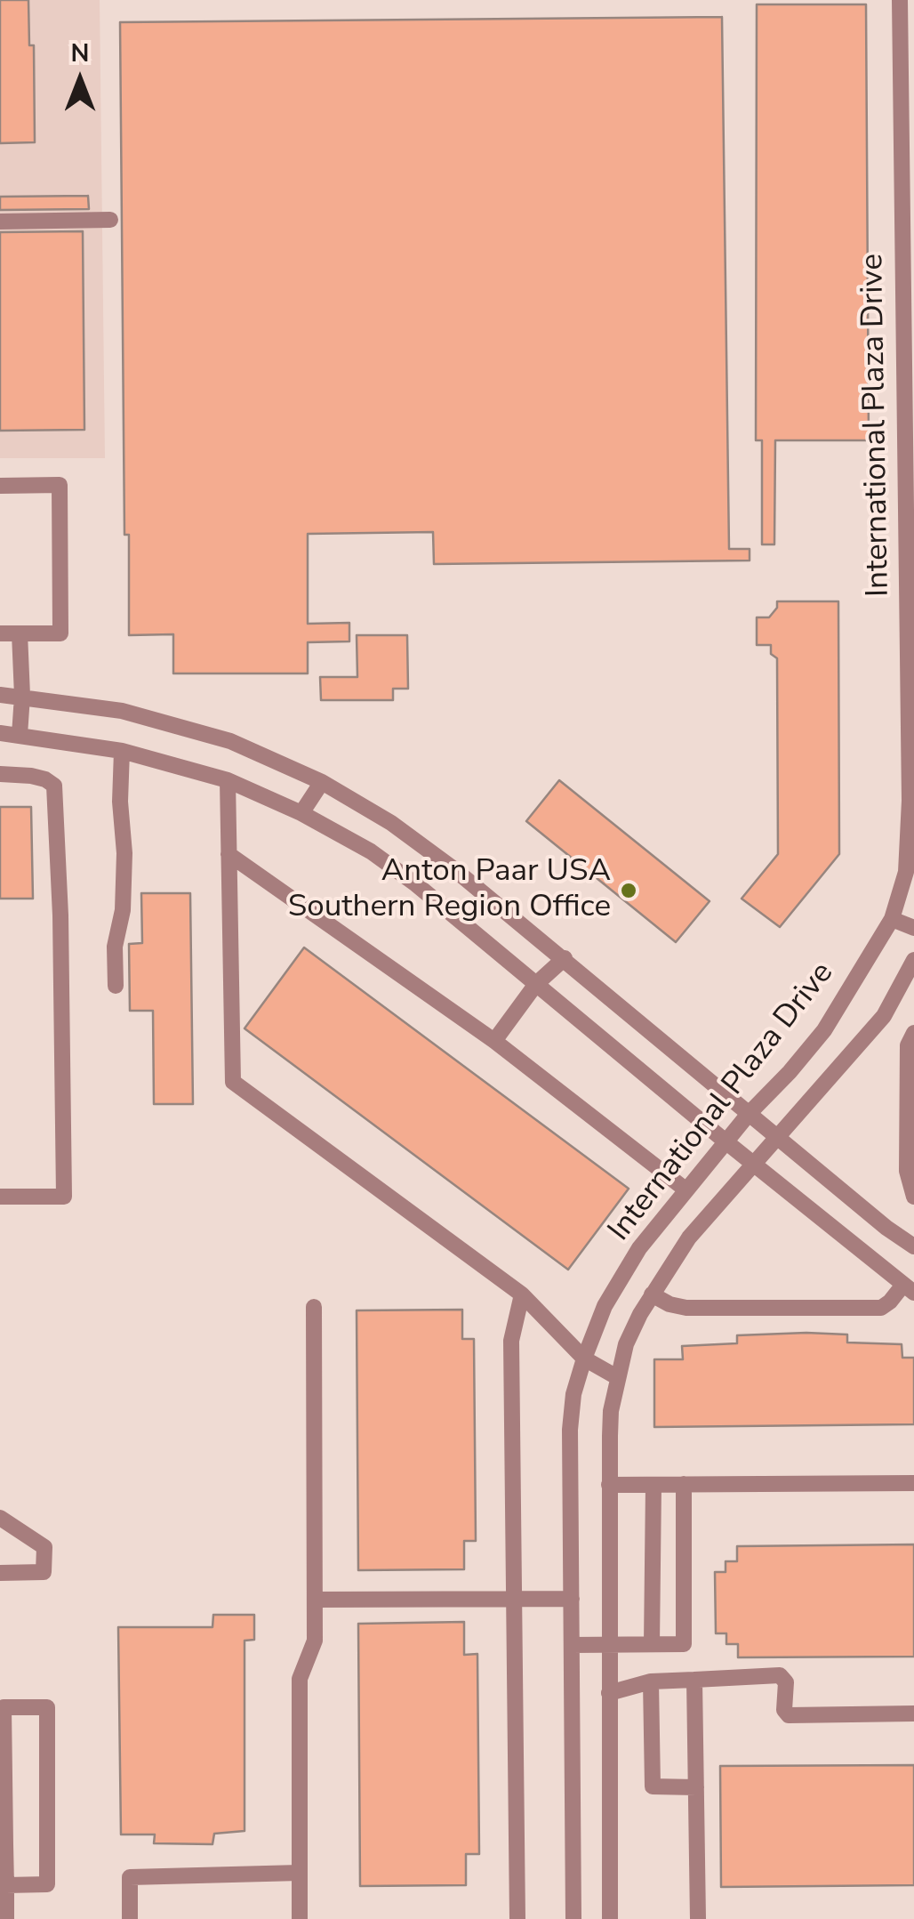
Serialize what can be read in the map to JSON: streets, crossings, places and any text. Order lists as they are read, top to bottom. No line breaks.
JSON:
{"streets":{"street":["International Plaza Drive"]},"places":["Anton Paar USA Southern Region Office"],"north":"top"}
